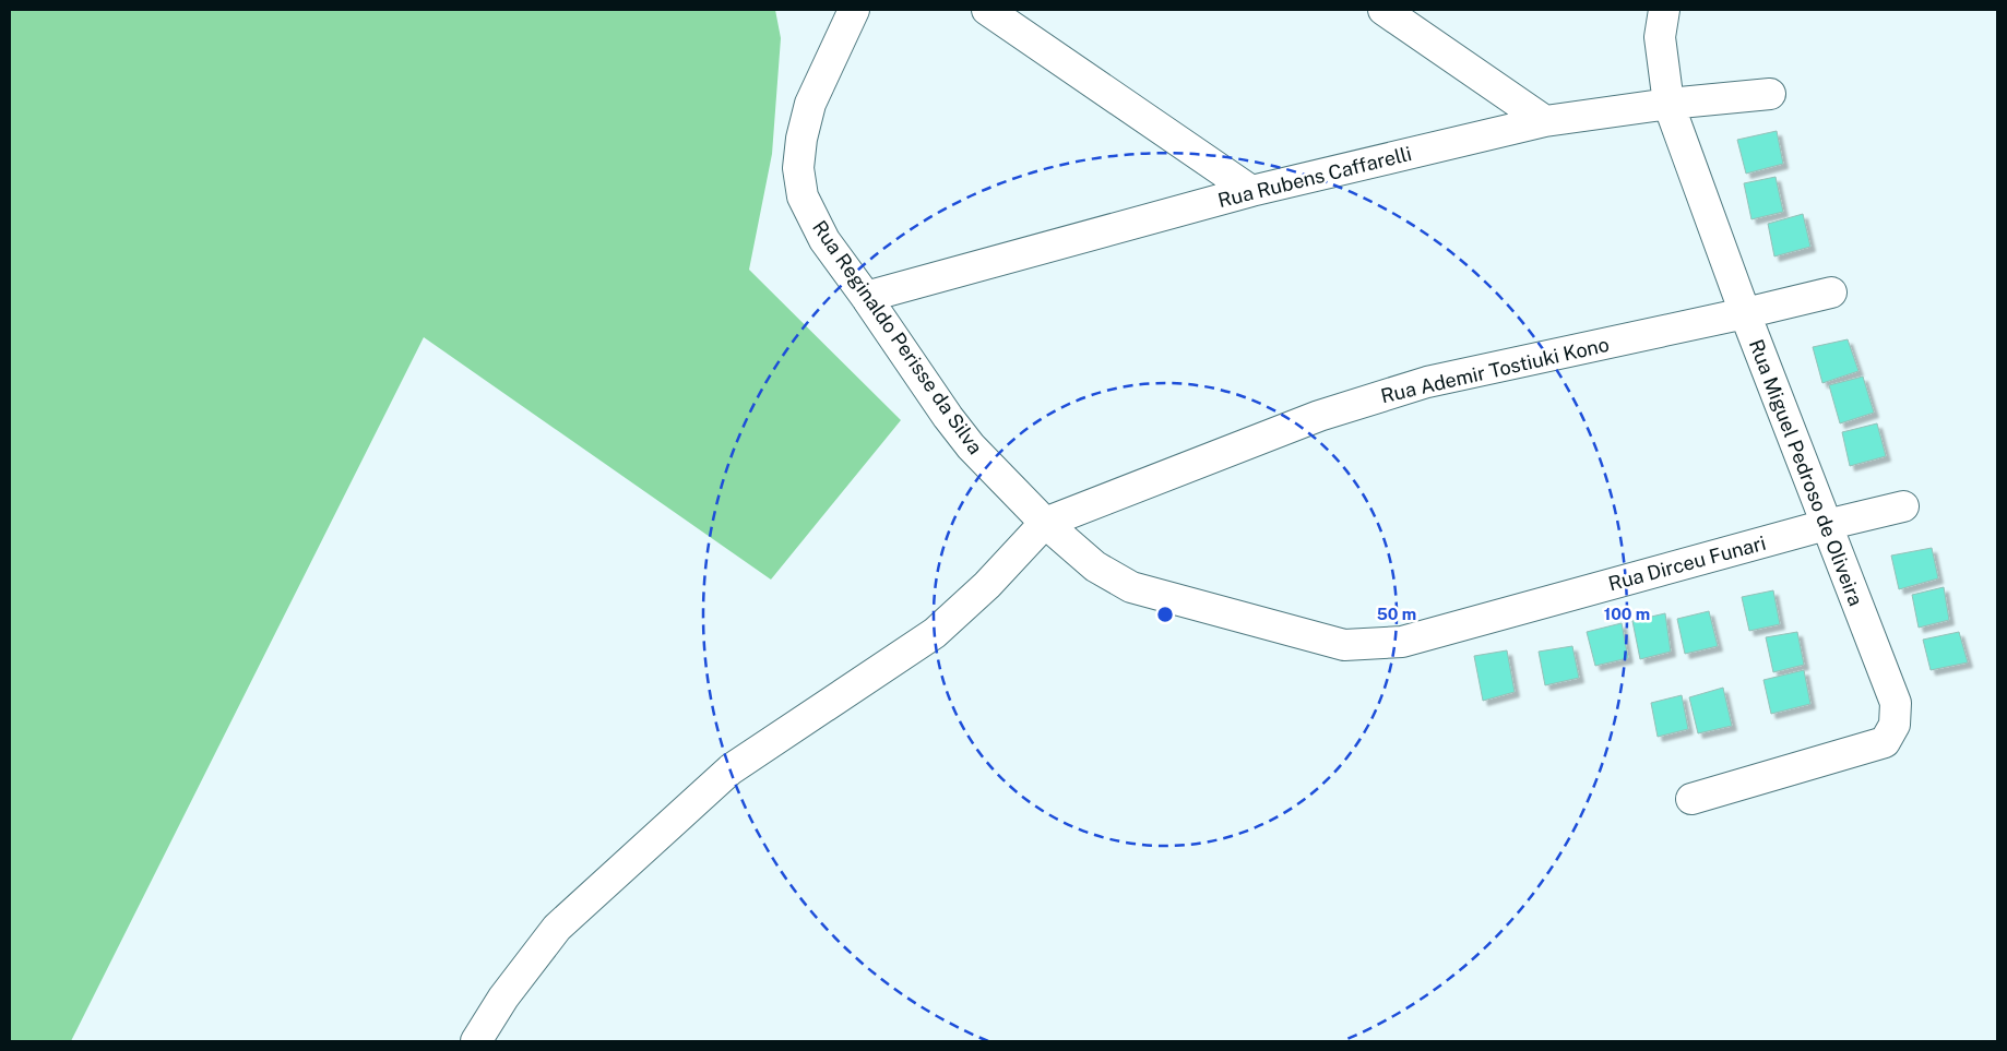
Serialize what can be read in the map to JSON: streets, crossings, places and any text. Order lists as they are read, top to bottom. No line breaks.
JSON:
{"streets":{"street":["Rua Rubens Caffarelli","Rua Reginaldo Perisse da Silva","Rua Ademir Tostiuki Kono","Rua Miguel Pedroso de Oliveira","Rua Dirceu Funari"]},"crossings":[["Rua Rubens Caffarelli","Rua Reginaldo Perisse da Silva"],["Rua Rubens Caffarelli","Rua Miguel Pedroso de Oliveira"],["Rua Reginaldo Perisse da Silva","Rua Ademir Tostiuki Kono"],["Rua Reginaldo Perisse da Silva","Rua Dirceu Funari"],["Rua Ademir Tostiuki Kono","Rua Miguel Pedroso de Oliveira"],["Rua Ademir Tostiuki Kono","Rua Dirceu Funari"],["Rua Miguel Pedroso de Oliveira","Rua Dirceu Funari"]],"rings":["50 m","100 m"]}
